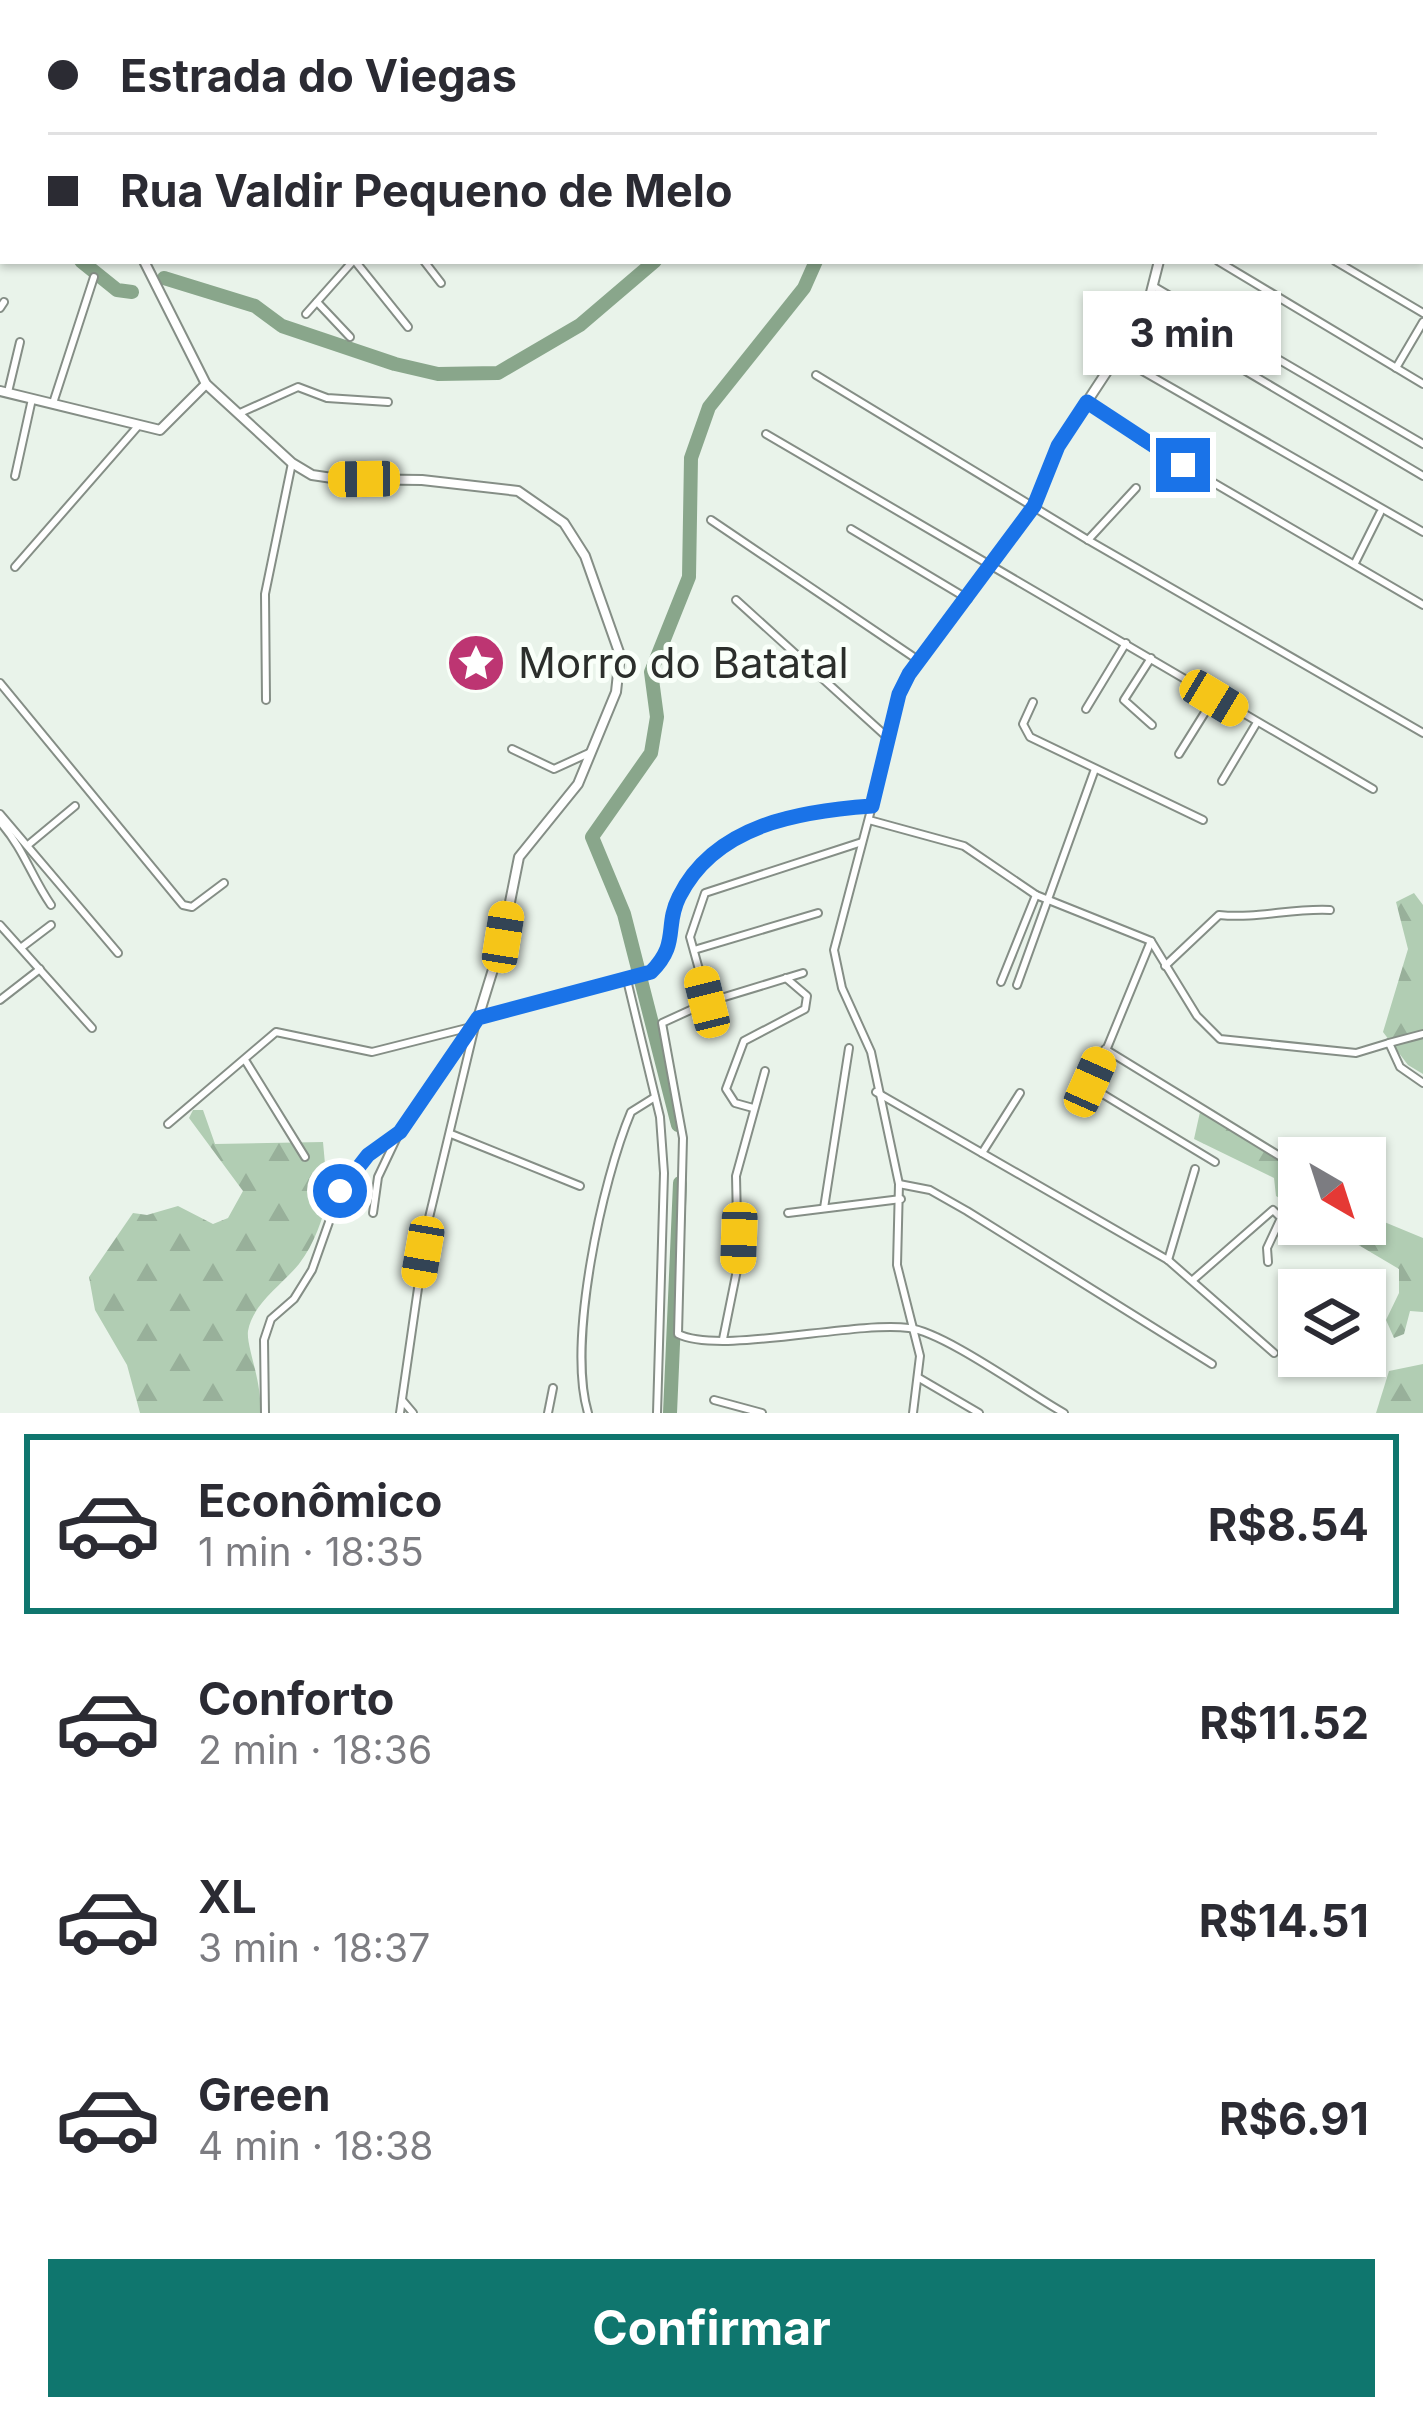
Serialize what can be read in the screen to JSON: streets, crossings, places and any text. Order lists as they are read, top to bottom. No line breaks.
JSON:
{"places":{"place":["Morro do Batatal"]},"north":"bottom right","page":{"banner":["Estrada do Viegas","Rua Valdir Pequeno de Melo"],"bubble":"3 min","list":[{"name":"Econômico","note":"1 min · 18:35","value":"R$8.54"},{"name":"Conforto","note":"2 min · 18:36","value":"R$11.52"},{"name":"XL","note":"3 min · 18:37","value":"R$14.51"},{"name":"Green","note":"4 min · 18:38","value":"R$6.91"}],"buttons":"Confirmar"}}
